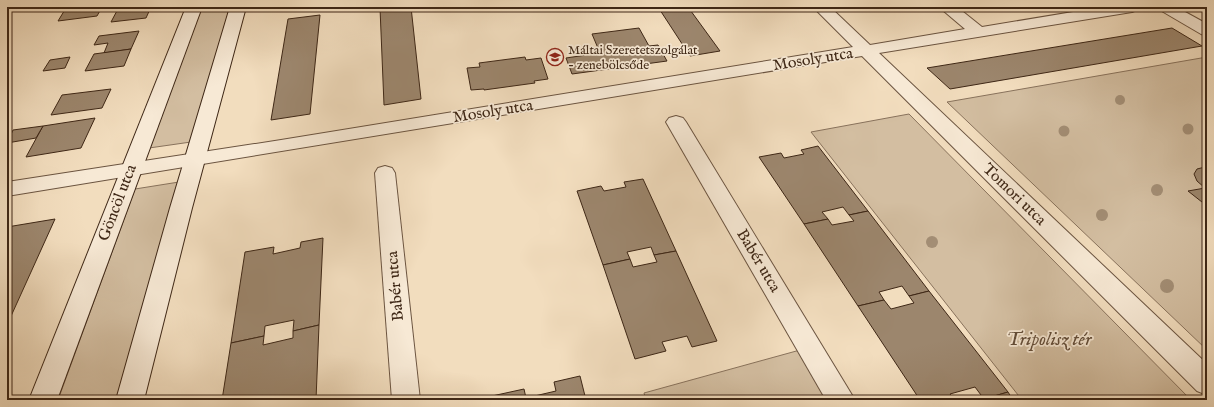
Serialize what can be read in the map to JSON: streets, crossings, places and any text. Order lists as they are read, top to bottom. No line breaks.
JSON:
{"streets":{"street":["Mosoly utca","Tomori utca","Göncöl utca","Babér utca"]},"crossings":[["Mosoly utca","Tomori utca"],["Mosoly utca","Göncöl utca"]],"parks":["Tripolisz tér"],"places":{"school or university":["Máltai Szeretetszolgálat - zenebölcsőde"]}}
